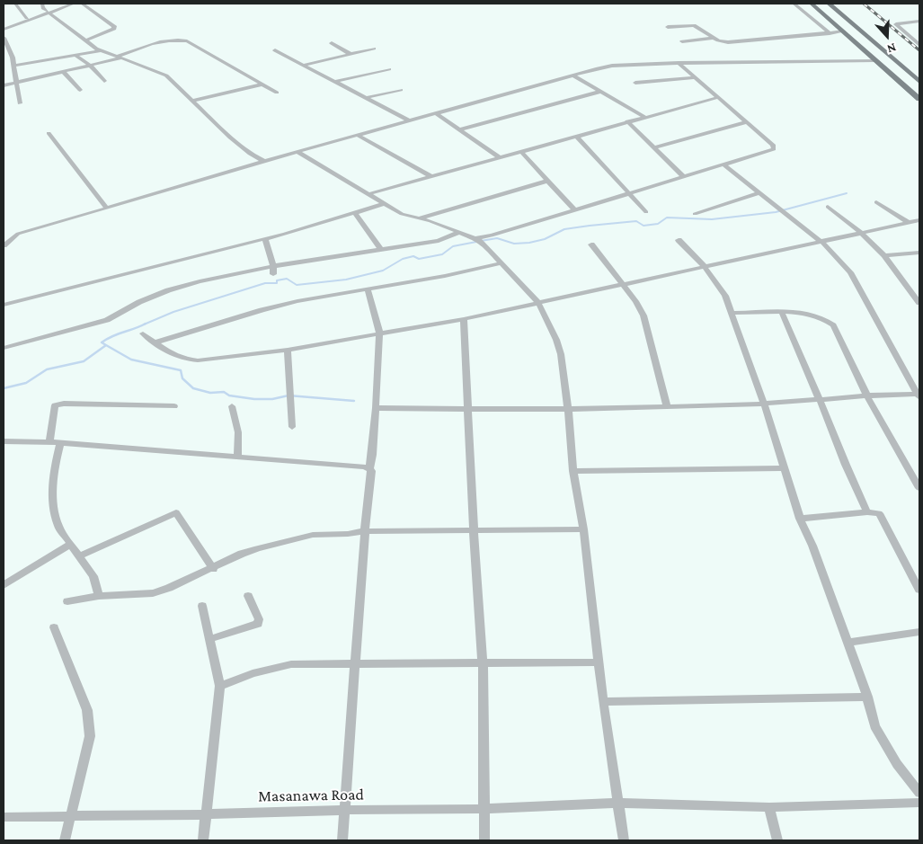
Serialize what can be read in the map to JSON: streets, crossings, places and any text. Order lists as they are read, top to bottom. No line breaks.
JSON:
{"streets":{"street":["Masanawa Road"]},"north":"bottom"}
